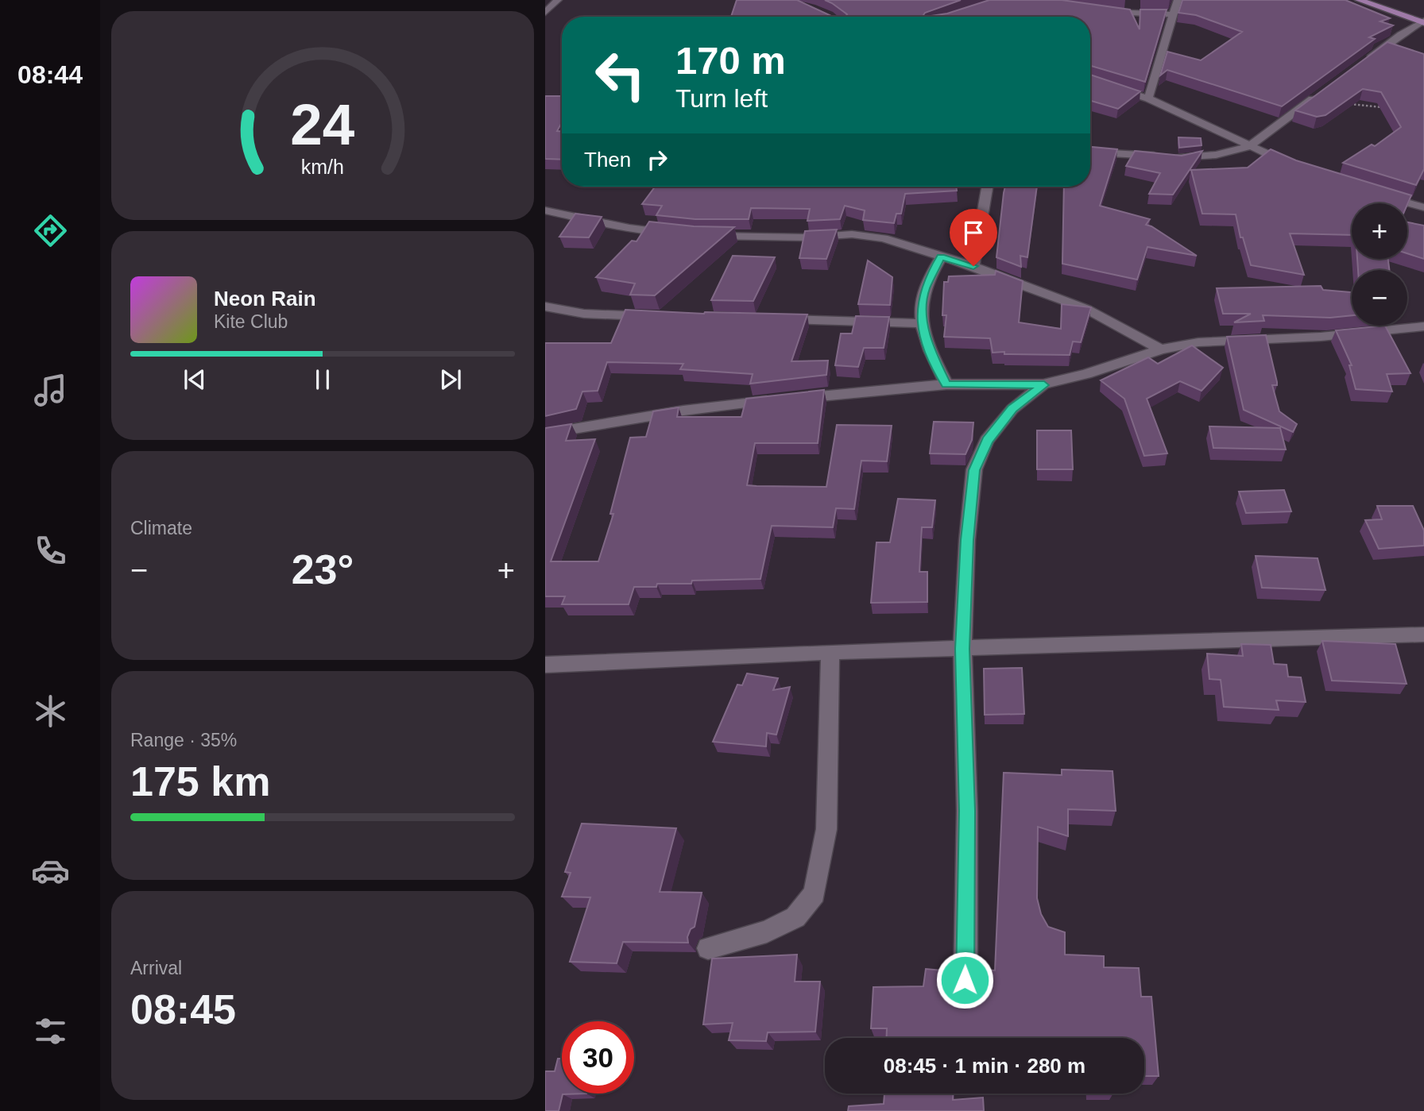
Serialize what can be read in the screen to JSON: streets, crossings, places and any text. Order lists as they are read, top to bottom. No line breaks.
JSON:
{"page":{"tabs":"08:44","turn":["170 m","Turn left"],"then":"Then","map_buttons":["+","−"],"song":["Neon Rain","Kite Club"],"tile":["Climate",["Range · 35%","175 km"],["Arrival","08:45"]],"heat":["−","23°","+"],"limit":"30","trip":"08:45 · 1 min · 280 m","gauge":["24","km/h"]}}
